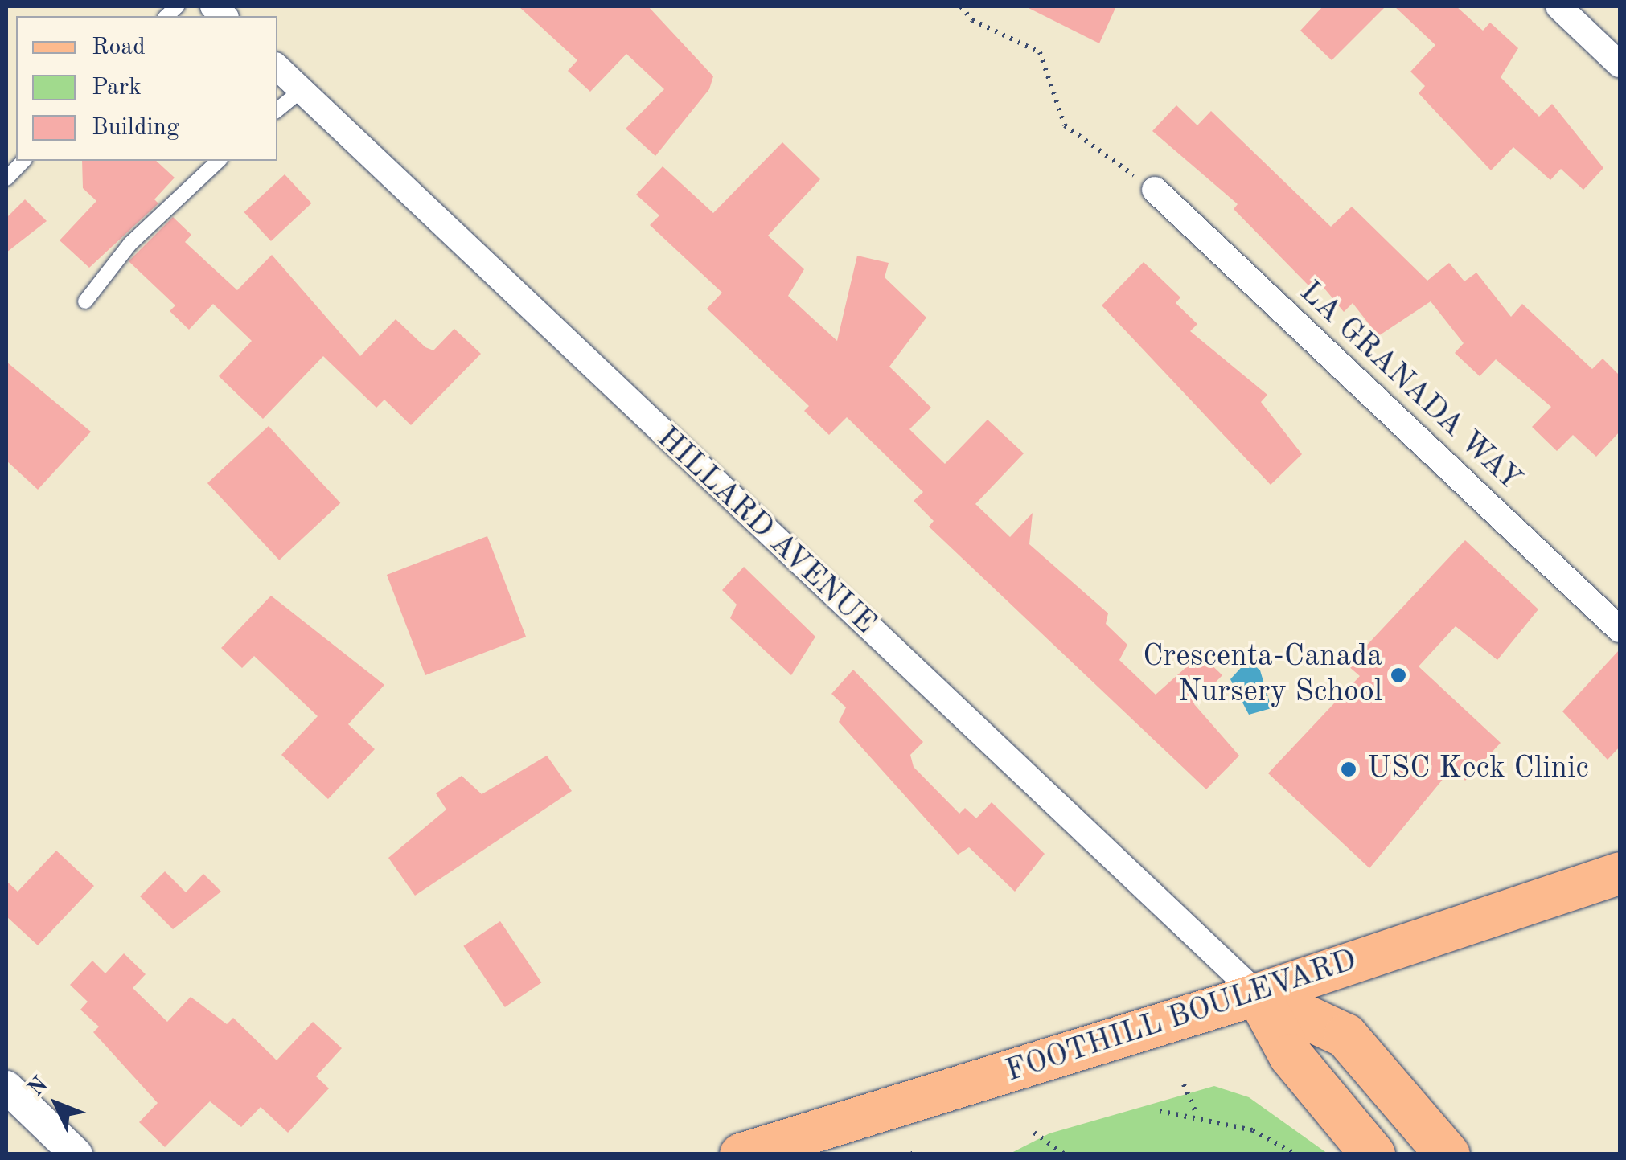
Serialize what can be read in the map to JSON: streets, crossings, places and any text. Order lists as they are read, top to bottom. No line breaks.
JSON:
{"streets":{"highway":["HILLARD AVENUE"],"main road":["FOOTHILL BOULEVARD"],"street":["LA GRANADA WAY"]},"crossings":[["HILLARD AVENUE","FOOTHILL BOULEVARD"]],"places":["Crescenta-Canada Nursery School","USC Keck Clinic"],"legend":["Road","Park","Building"],"north":"top left"}
